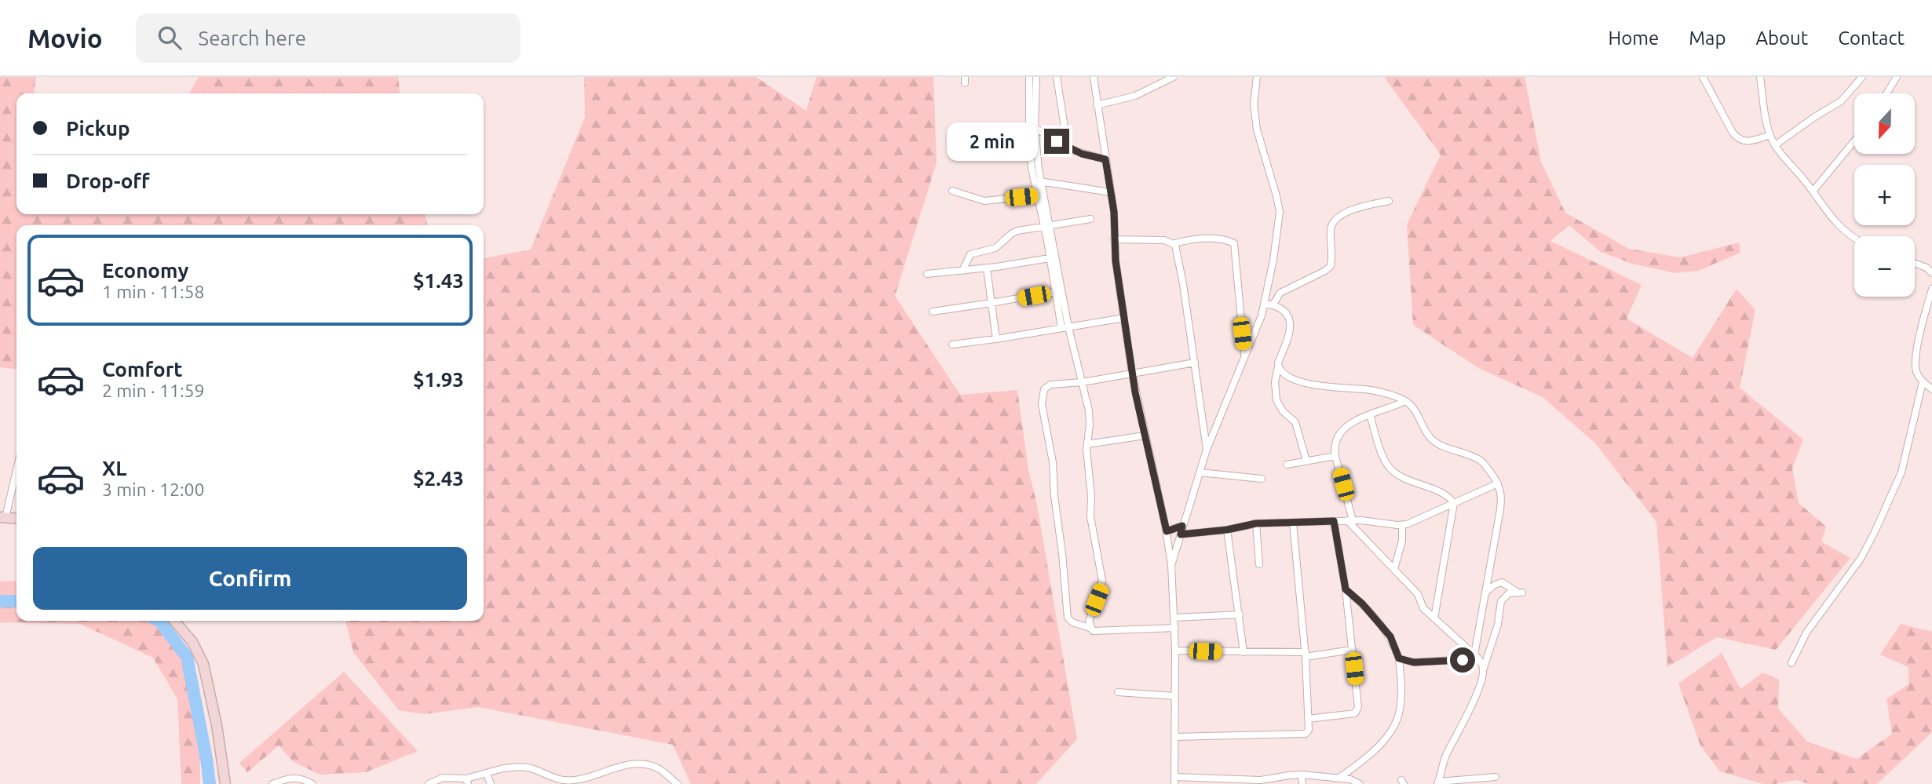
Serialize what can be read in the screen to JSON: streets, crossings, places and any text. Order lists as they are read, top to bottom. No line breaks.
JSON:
{"north":"bottom","page":{"header":"Movio","search":"Search here","nav":["Home","Map","About","Contact"],"map_buttons":["+","−"],"banner":["Pickup","Drop-off"],"bubble":"2 min","list":[{"name":"Economy","note":"1 min · 11:58","value":"$1.43"},{"name":"Comfort","note":"2 min · 11:59","value":"$1.93"},{"name":"XL","note":"3 min · 12:00","value":"$2.43"}],"buttons":"Confirm"}}
